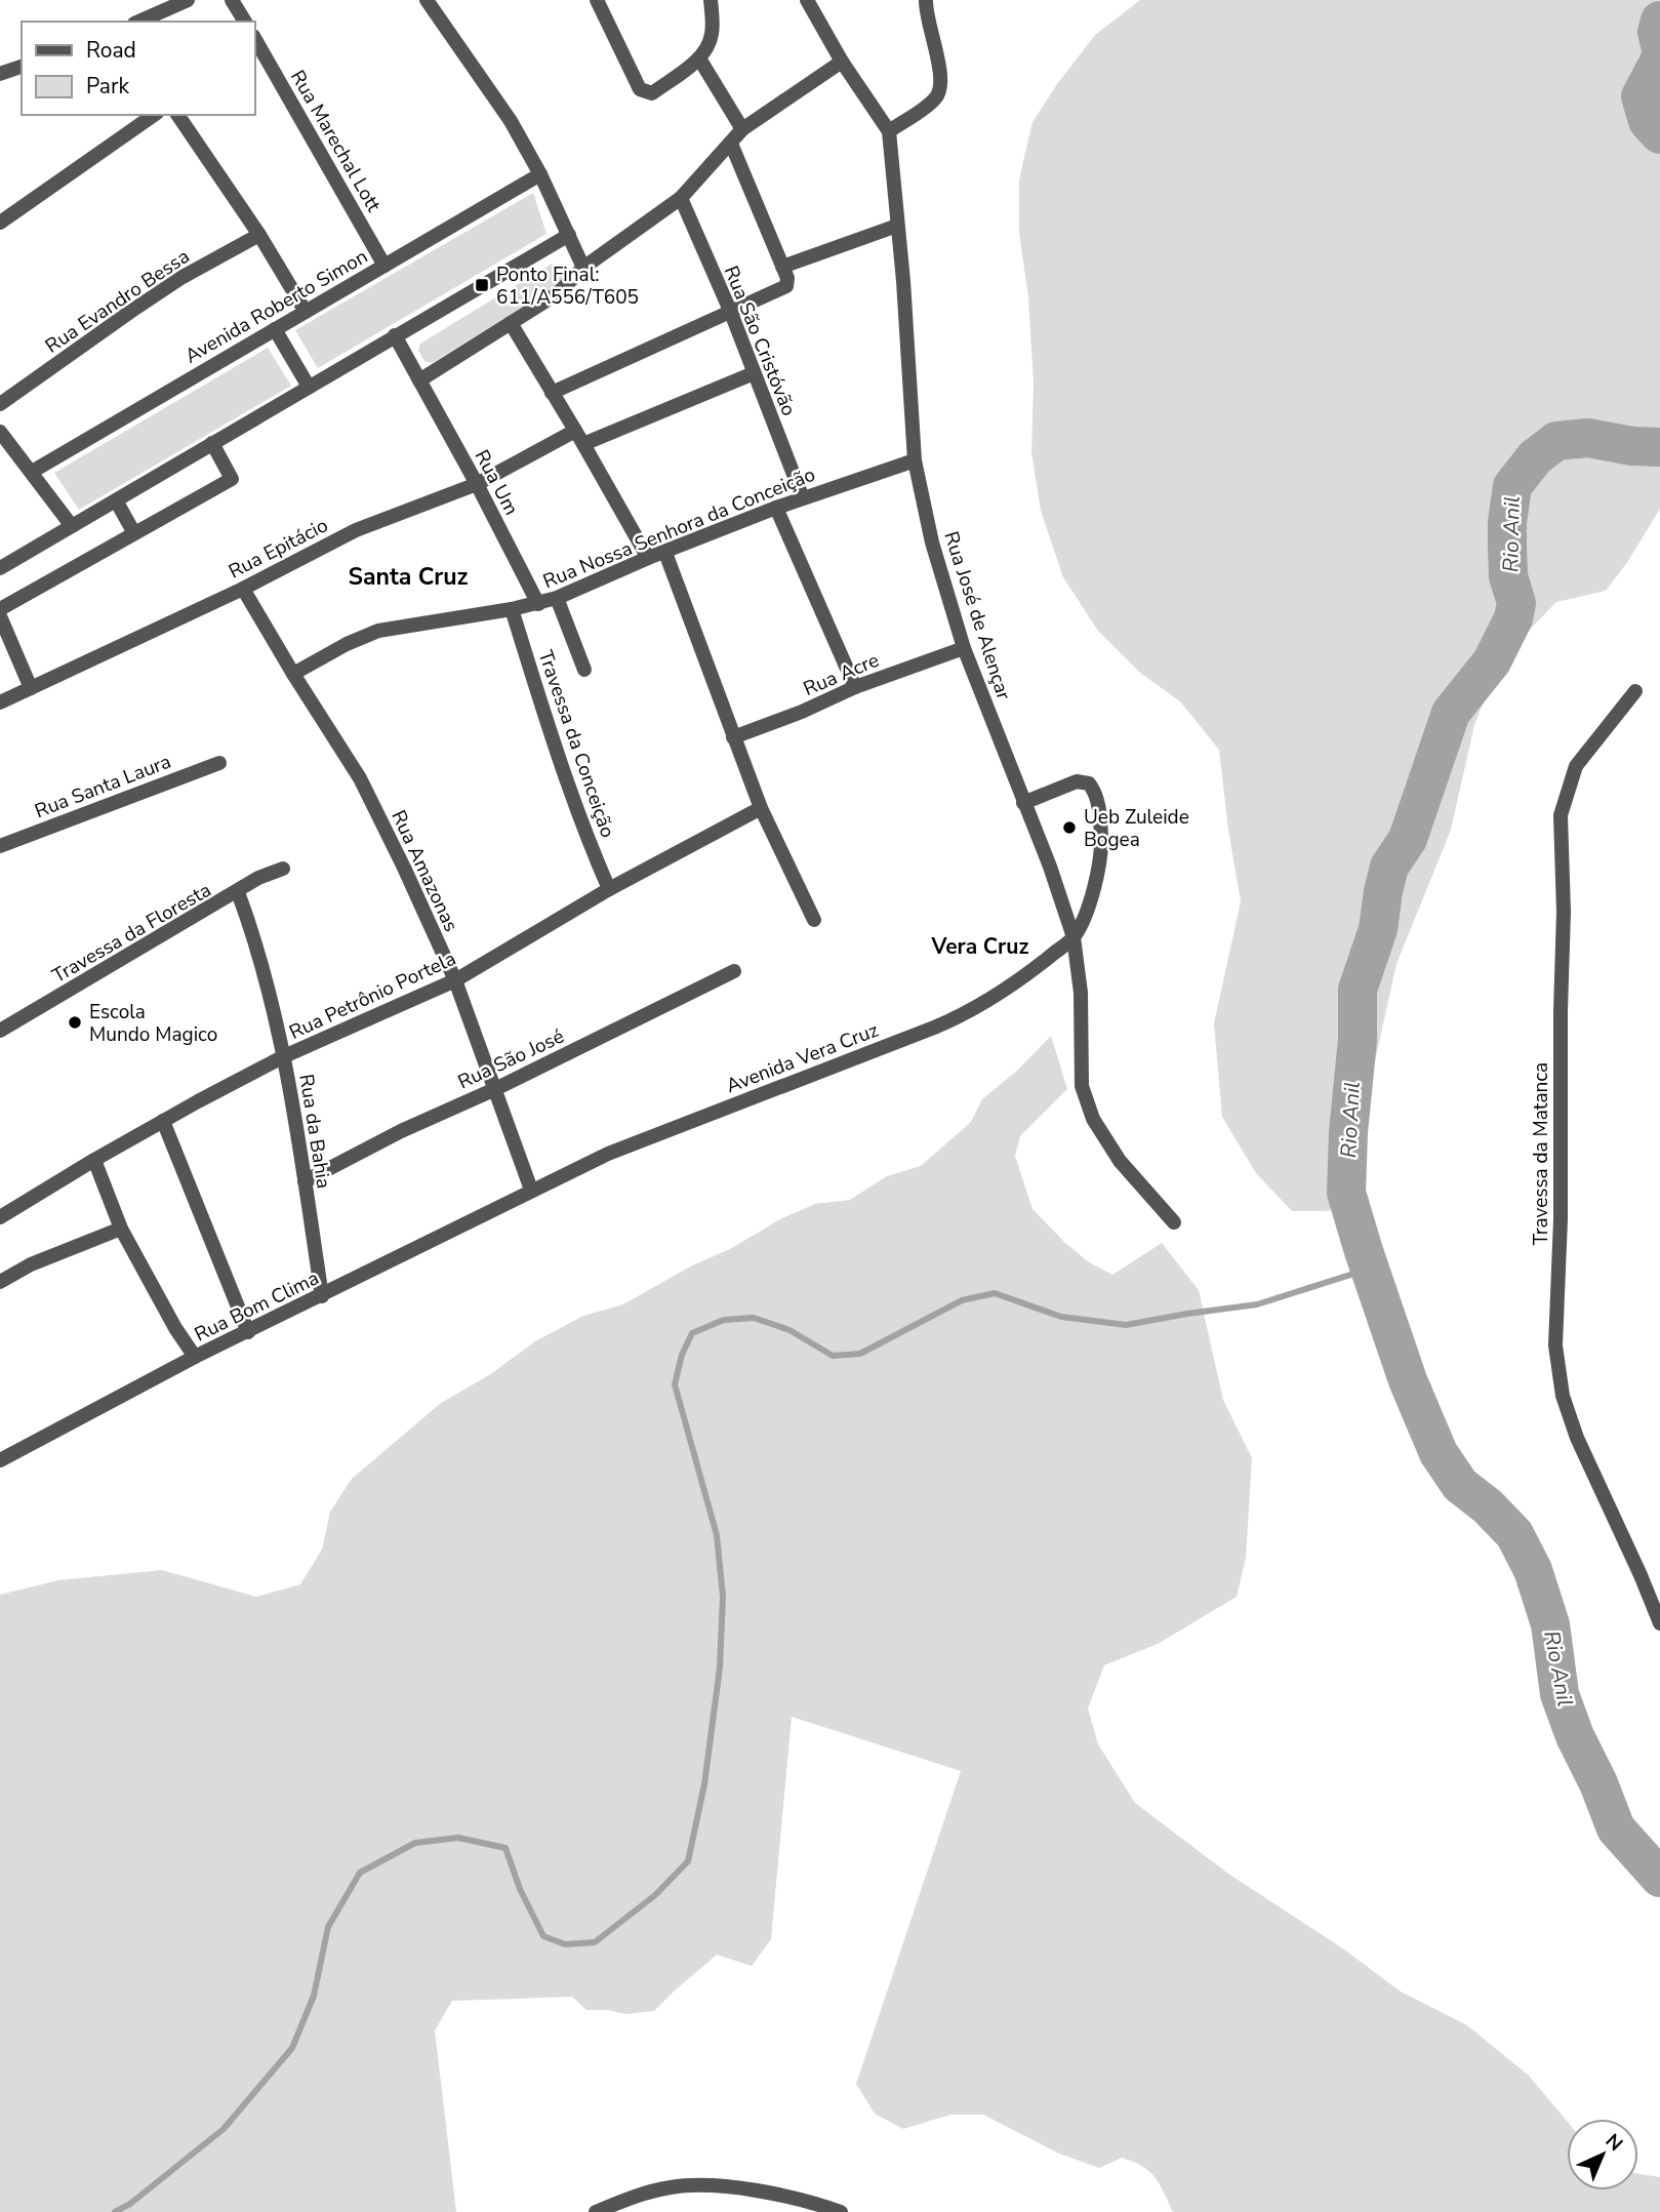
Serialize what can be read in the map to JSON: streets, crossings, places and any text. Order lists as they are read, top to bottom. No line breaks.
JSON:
{"streets":{"street":["Rua Marechal Lott","Rua Evandro Bessa","Avenida Roberto Simon","Rua São Cristóvão","Rua Um","Rua Nossa Senhora da Conceição","Rua Epitácio","Rua José de Alençar","Rua Acre","Travessa da Conceição","Rua Santa Laura","Rua Amazonas","Travessa da Floresta","Rua Petrônio Portela","Avenida Vera Cruz","Rua São José","Rua da Bahia","Travessa da Matanca","Rua Bom Clima"]},"crossings":[["Rua Marechal Lott","Avenida Roberto Simon"],["Rua São Cristóvão","Rua Nossa Senhora da Conceição"],["Rua São Cristóvão","Rua Epitácio"],["Rua Um","Rua Nossa Senhora da Conceição"],["Rua Um","Rua Epitácio"],["Rua Nossa Senhora da Conceição","Rua José de Alençar"],["Rua Nossa Senhora da Conceição","Travessa da Conceição"],["Rua Nossa Senhora da Conceição","Rua Amazonas"],["Rua Epitácio","Rua Amazonas"],["Rua José de Alençar","Rua Acre"],["Rua José de Alençar","Avenida Vera Cruz"],["Travessa da Conceição","Rua Petrônio Portela"],["Rua Amazonas","Rua Petrônio Portela"],["Rua Amazonas","Avenida Vera Cruz"],["Rua Amazonas","Rua São José"],["Rua Amazonas","Rua Bom Clima"],["Travessa da Floresta","Rua da Bahia"],["Rua Petrônio Portela","Rua da Bahia"],["Avenida Vera Cruz","Rua Bom Clima"],["Rua São José","Rua da Bahia"],["Rua da Bahia","Rua Bom Clima"]],"districts":["Santa Cruz","Vera Cruz"],"water":["Rio Anil"],"places":{"transit":["Ponto Final: 611/A556/T605"],"other":["Ueb Zuleide Bogea","Escola Mundo Magico"]},"legend":["Road","Park"],"north":"top right"}
